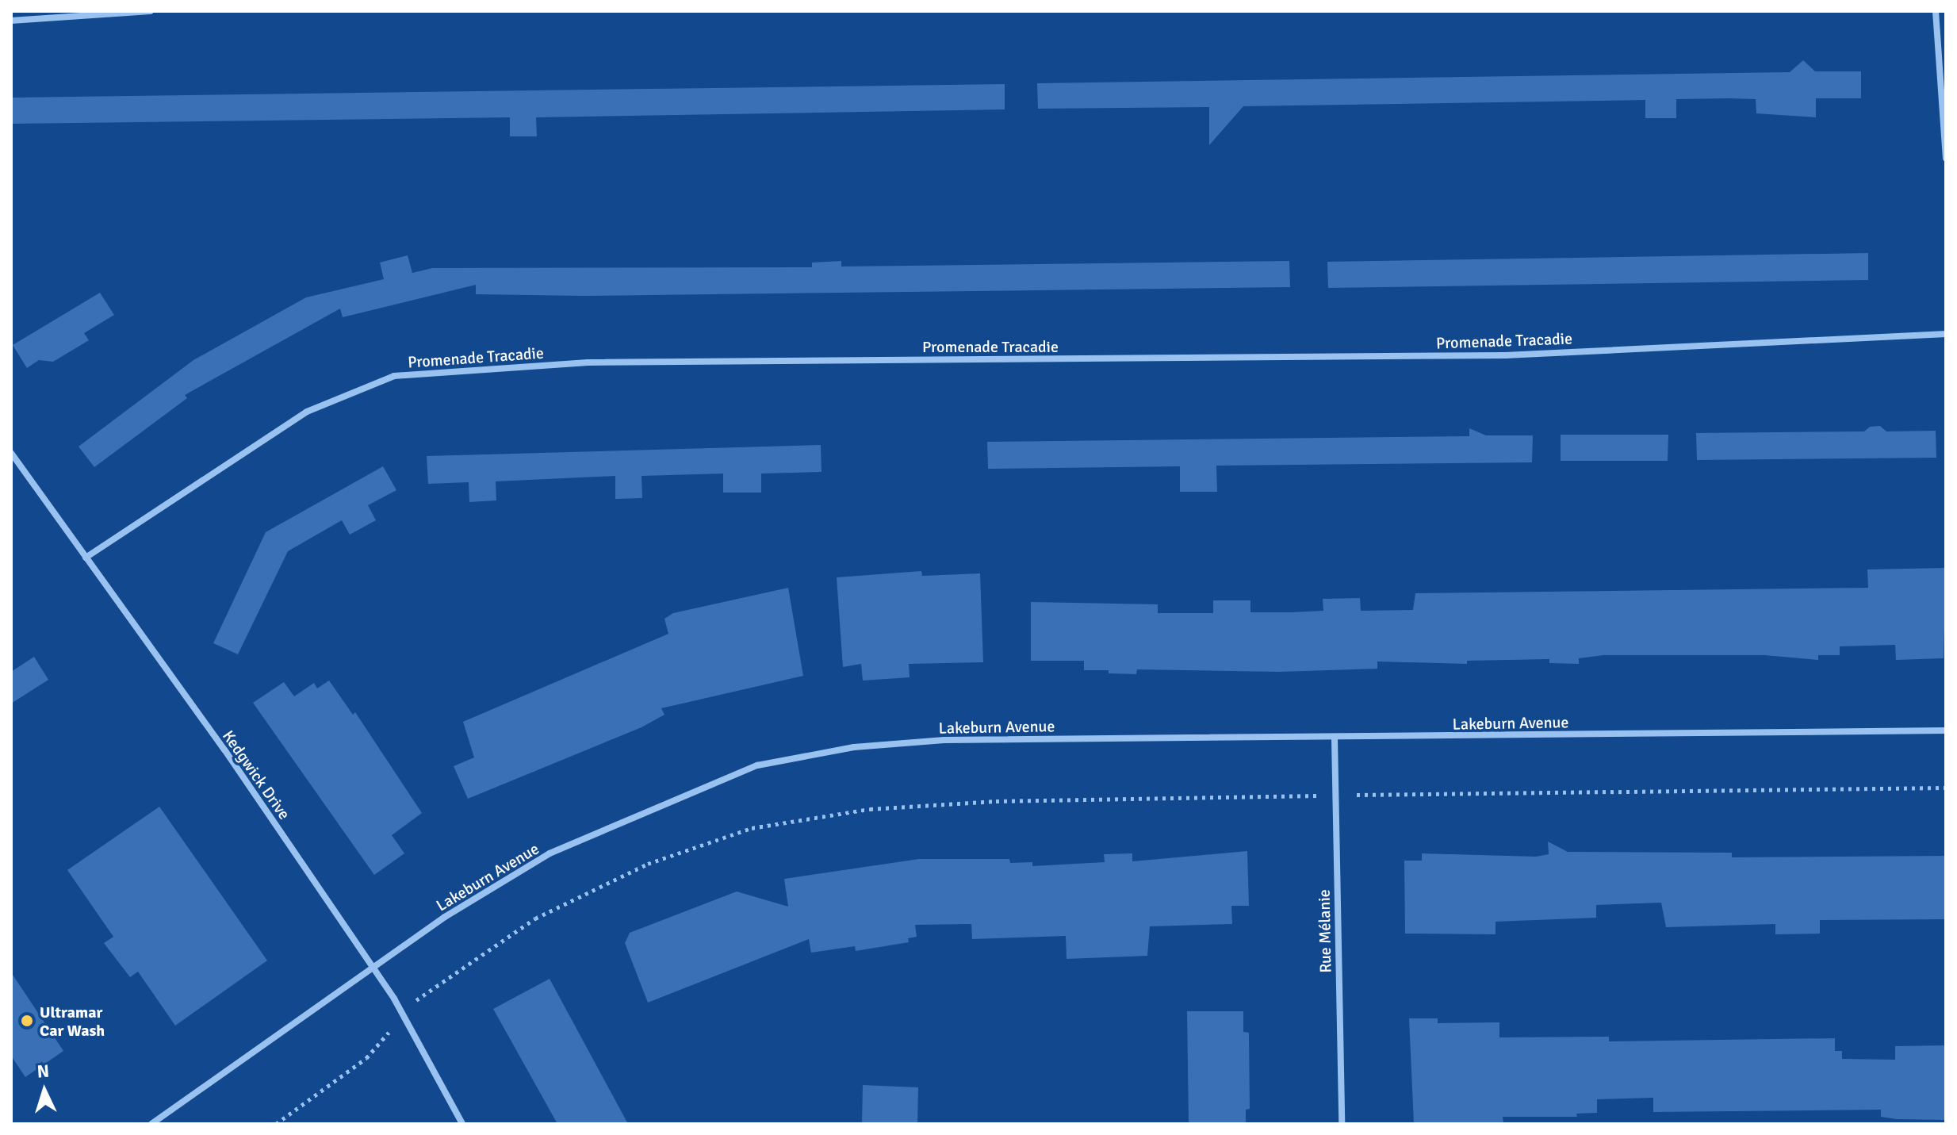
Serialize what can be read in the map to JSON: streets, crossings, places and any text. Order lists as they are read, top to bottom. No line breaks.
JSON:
{"streets":{"street":["Promenade Tracadie","Lakeburn Avenue","Kedgwick Drive","Rue Mélanie"]},"crossings":[["Promenade Tracadie","Kedgwick Drive"],["Lakeburn Avenue","Kedgwick Drive"],["Lakeburn Avenue","Rue Mélanie"]],"places":["Ultramar Car Wash"],"north":"top"}
